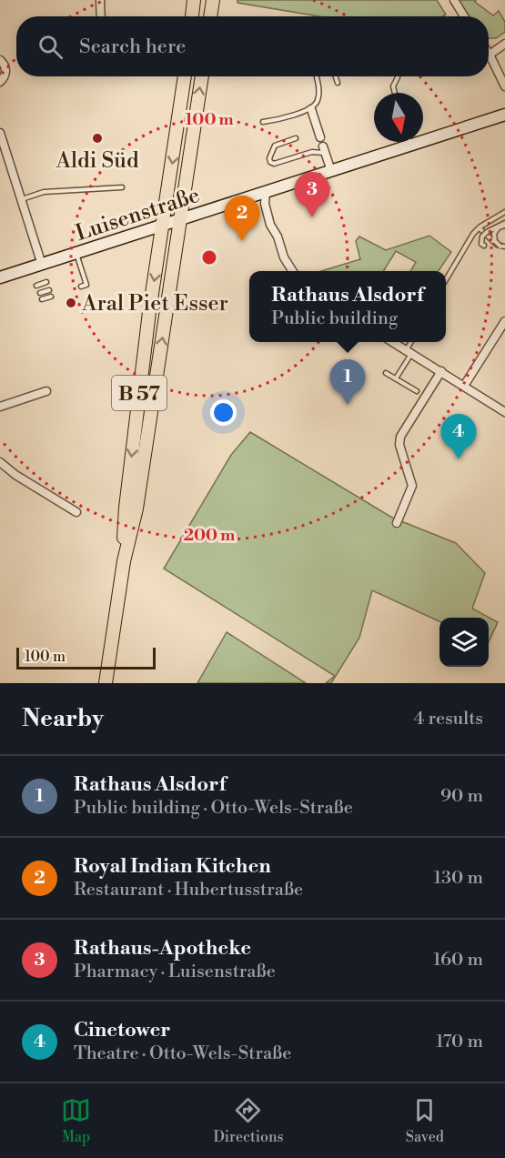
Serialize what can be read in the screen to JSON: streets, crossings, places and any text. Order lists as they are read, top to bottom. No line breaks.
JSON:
{"streets":{"main road":["Luisenstraße","B 57"]},"crossings":[["Luisenstraße","B 57"]],"places":["Aldi Süd","Aral Piet Esser"],"scale_bar":"100 m","north":"bottom","page":{"search":"Search here","pins":["3","2","1","4"],"popup":["Rathaus Alsdorf","Public building"],"scale":"100 m","heading":["Nearby","4 results"],"list":[{"mark":"1","name":"Rathaus Alsdorf","note":"Public building · Otto-Wels-Straße","value":"90 m"},{"mark":"2","name":"Royal Indian Kitchen","note":"Restaurant · Hubertusstraße","value":"130 m"},{"mark":"3","name":"Rathaus-Apotheke","note":"Pharmacy · Luisenstraße","value":"160 m"},{"mark":"4","name":"Cinetower","note":"Theatre · Otto-Wels-Straße","value":"170 m"}],"nav":["Map","Directions","Saved"]},"rings":["100 m","200 m"]}
